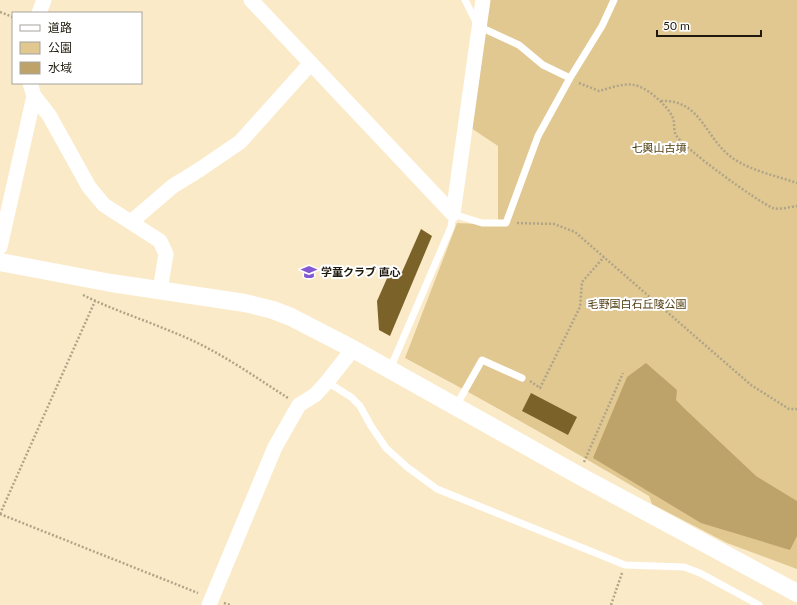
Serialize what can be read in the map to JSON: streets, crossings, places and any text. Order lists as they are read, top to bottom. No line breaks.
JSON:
{"parks":["七輿山古墳","毛野国白石丘陵公園"],"places":{"school or university":["学童クラブ 直心"]},"legend":["道路","公園","水域"],"scale_bar":"50 m"}
